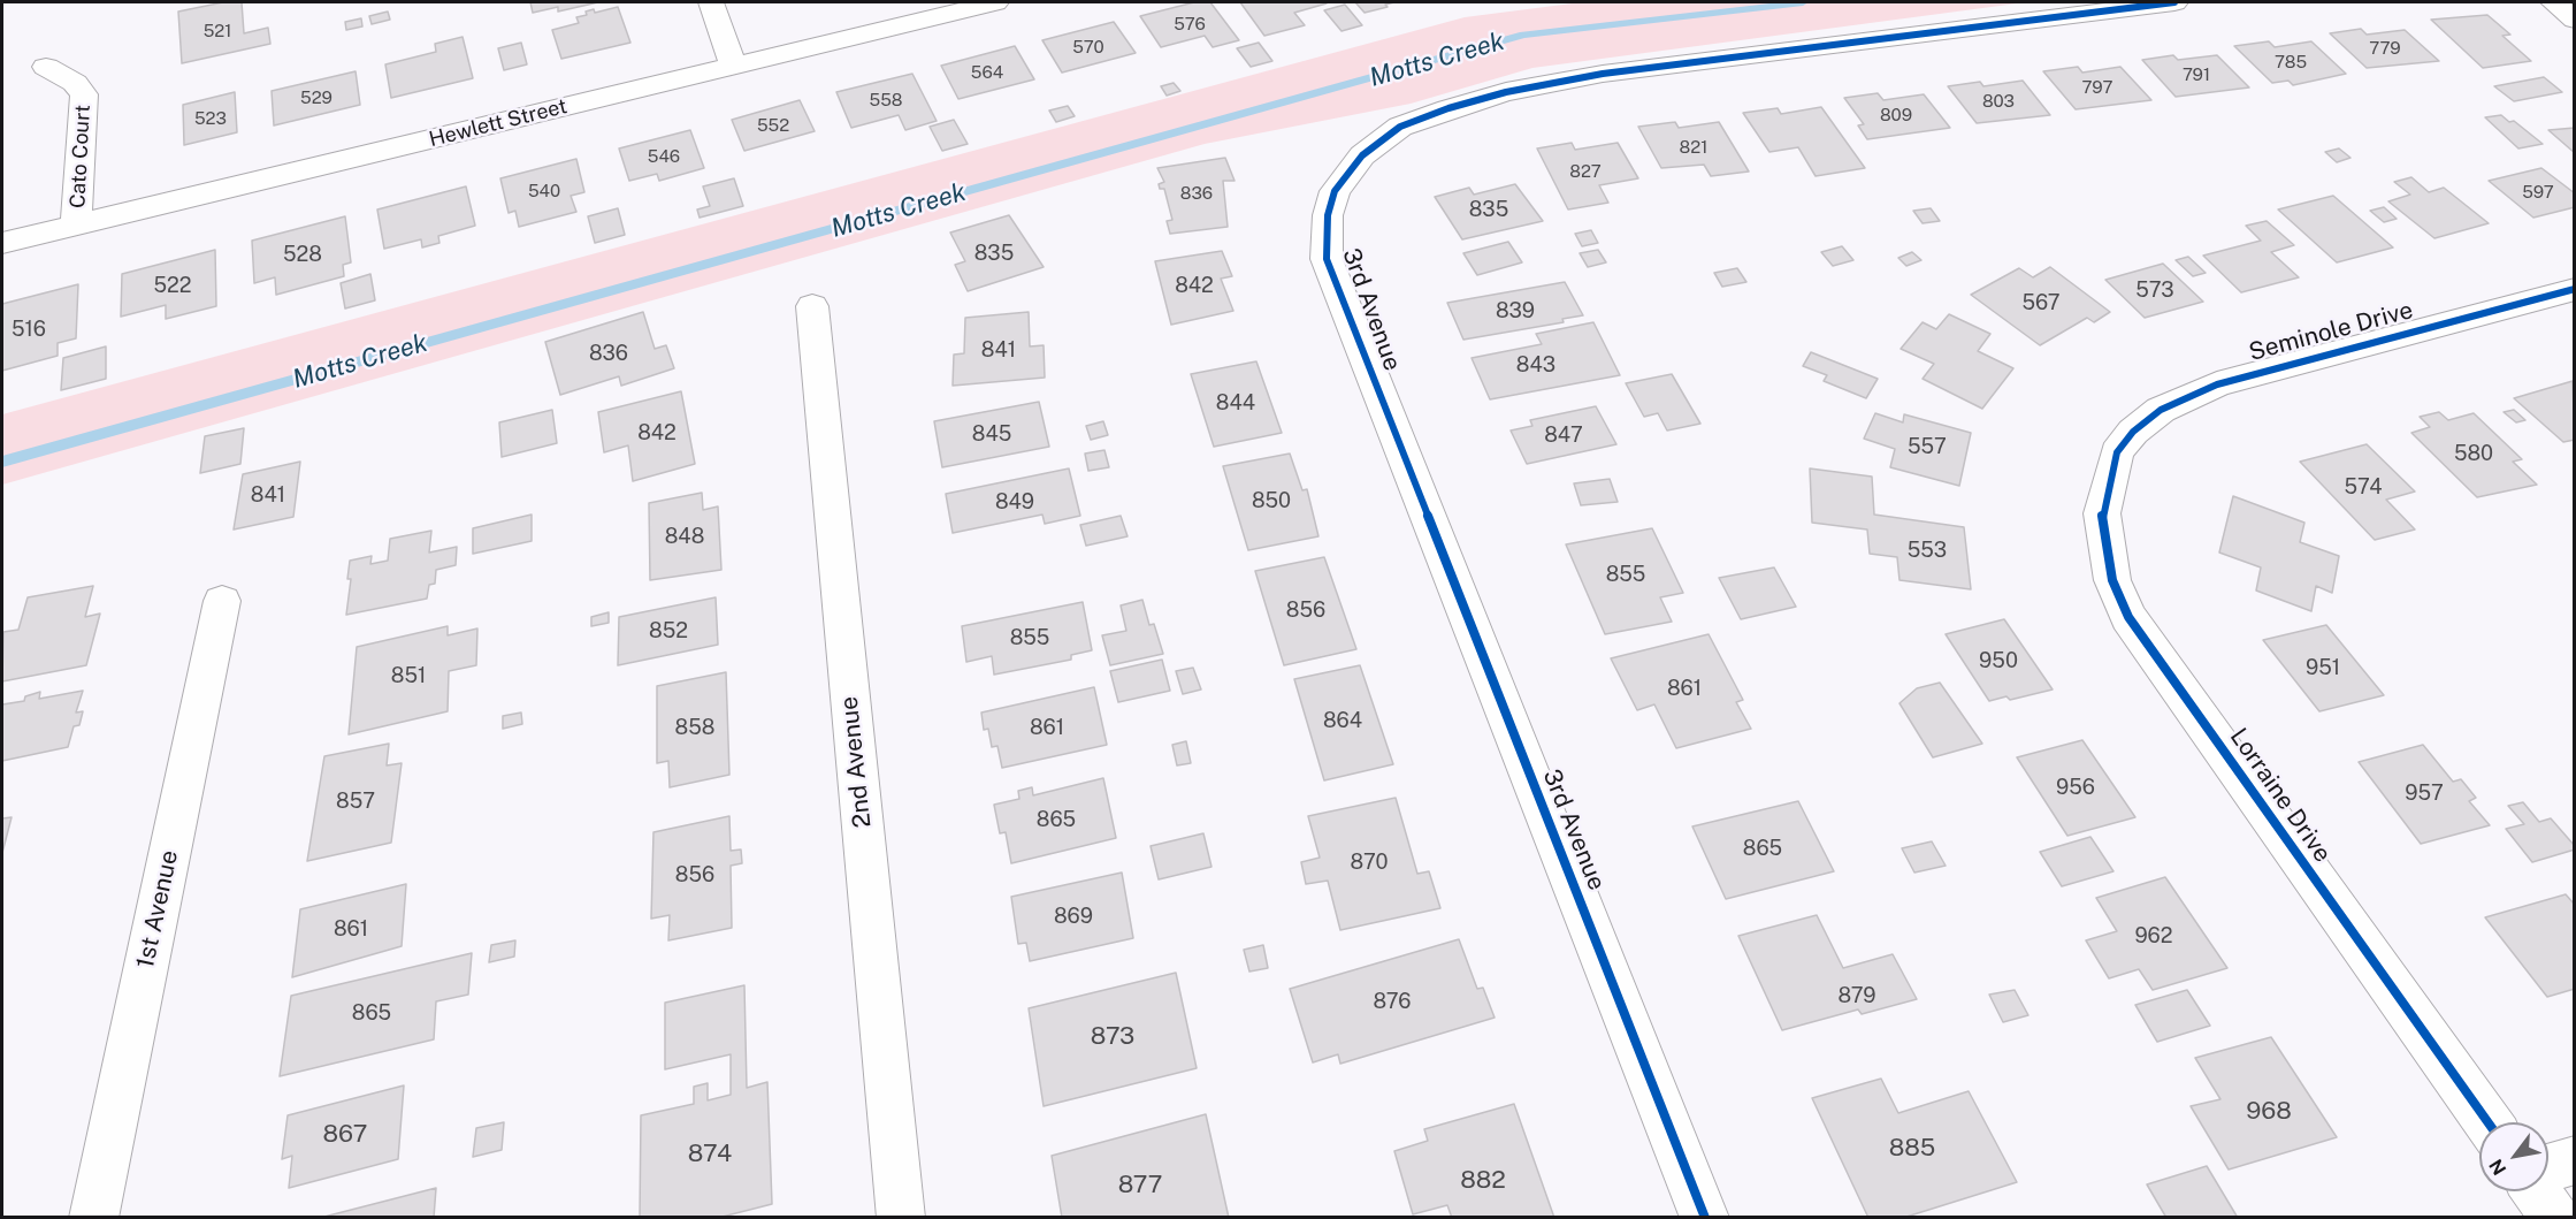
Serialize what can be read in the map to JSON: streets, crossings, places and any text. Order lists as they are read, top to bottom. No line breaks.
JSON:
{"streets":{"street":["Hewlett Street","Cato Court","3rd Avenue","Seminole Drive","2nd Avenue","Lorraine Drive","1st Avenue"]},"crossings":[["Hewlett Street","Cato Court"],["Seminole Drive","Lorraine Drive"]],"water":["Motts Creek"],"house_numbers":["576","521","570","779","785","564","791","797","529","558","803","809","523","552","821","546","827","540","597","836","835","835","528","522","842","573","567","839","516","841","836","843","844","842","845","847","557","580","574","841","850","849","848","553","855","856","852","855","950","951","851","861","864","858","861","956","957","857","865","865","870","856","869","861","962","879","876","865","873","968","867","885","874","882","877"],"north":"bottom left"}
